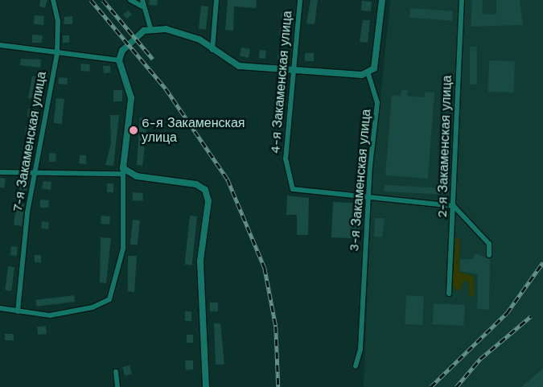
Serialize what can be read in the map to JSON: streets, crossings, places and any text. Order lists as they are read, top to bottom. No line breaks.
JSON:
{"streets":{"street":["4-я Закаменская улица","7-я Закаменская улица","2-я Закаменская улица","3-я Закаменская улица"]},"crossings":[["4-я Закаменская улица","3-я Закаменская улица"]],"places":["6-я Закаменская улица"]}
